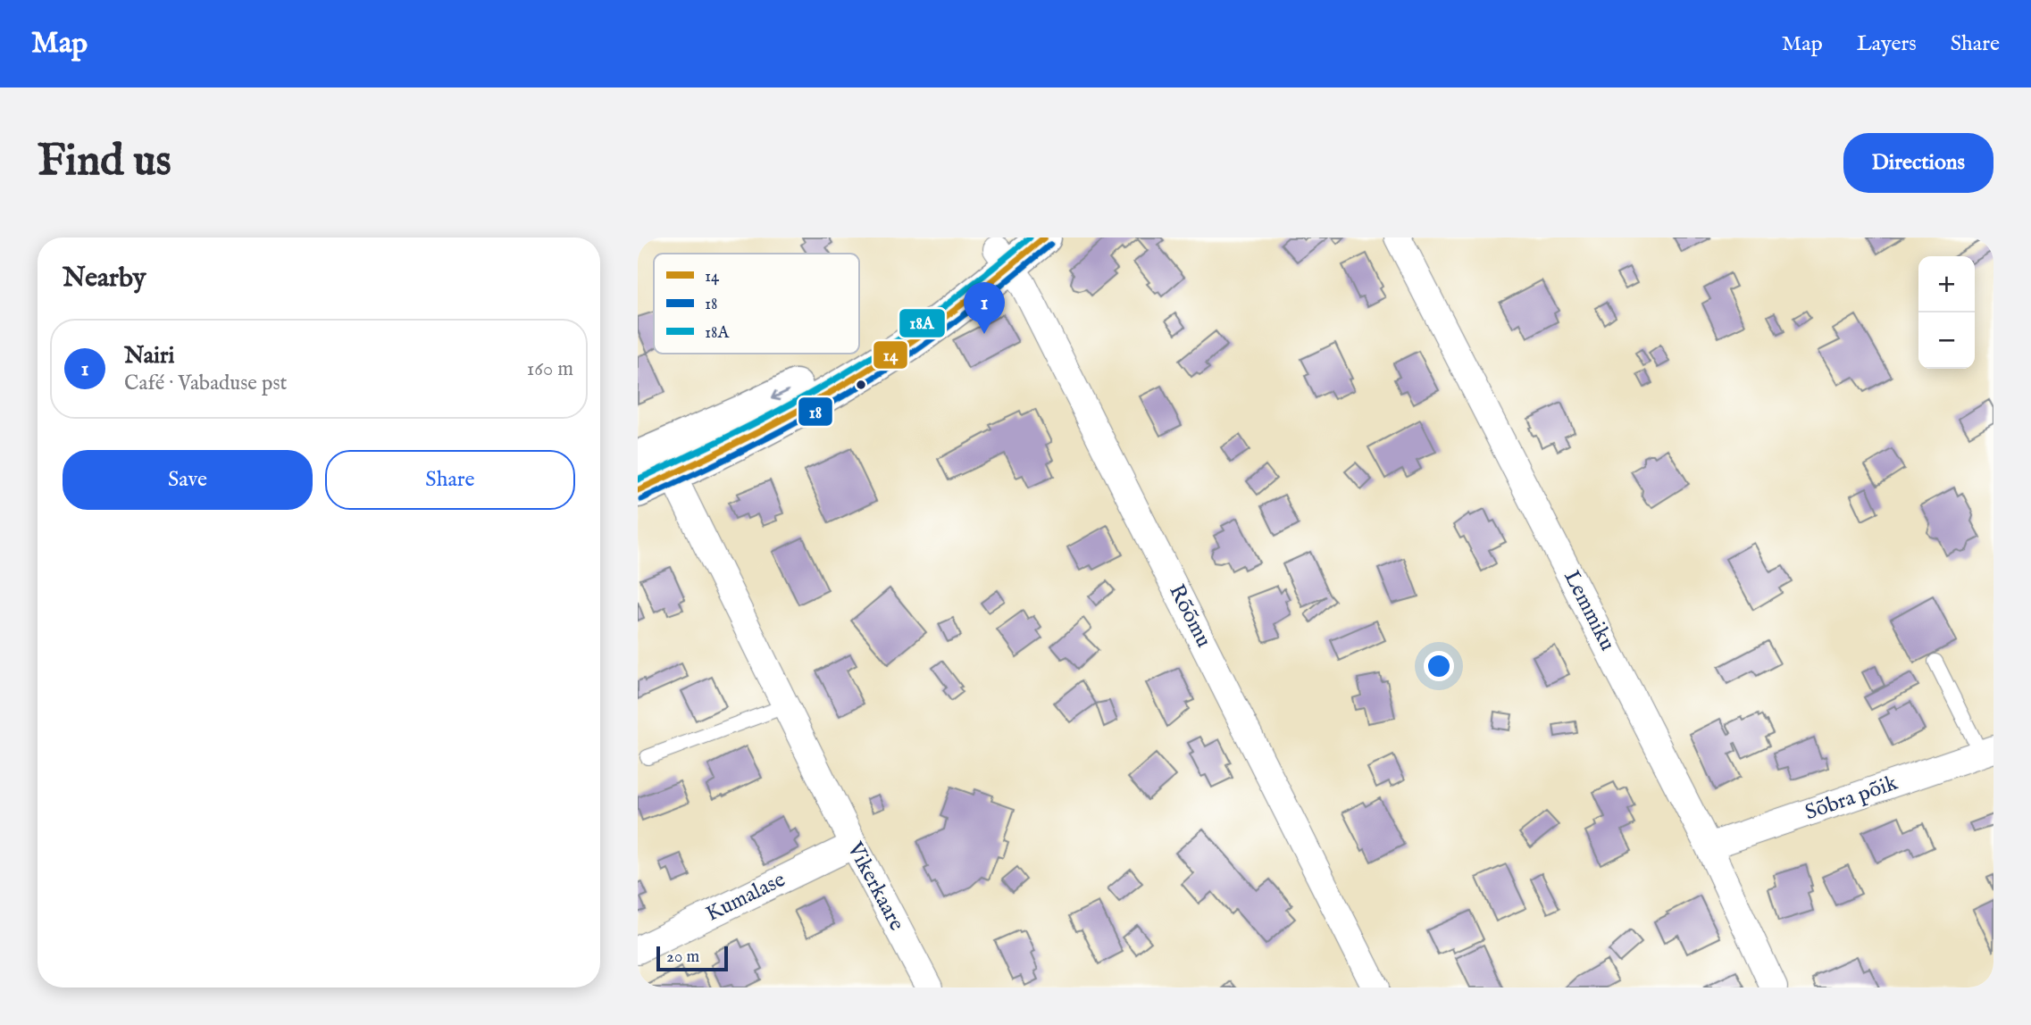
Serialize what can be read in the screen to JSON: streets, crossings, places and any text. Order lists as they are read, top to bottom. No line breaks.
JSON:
{"streets":{"street":["Lemmiku","Rõõmu","Sõbra põik","Vikerkaare","Kumalase"]},"crossings":[["Lemmiku","Sõbra põik"],["Vikerkaare","Kumalase"]],"lines":["transit line 14","transit line 18A","transit line 18"],"legend":["14","18","18A"],"scale_bar":"20 m","page":{"header":"Map","nav":["Map","Layers","Share"],"buttons":["Directions",["Save","Share"]],"title":"Find us","heading":"Nearby","map_buttons":["+","−"],"pins":"1","list":[{"mark":"1","name":"Nairi","note":"Café · Vabaduse pst","value":"160 m"}],"scale":"20 m"}}
